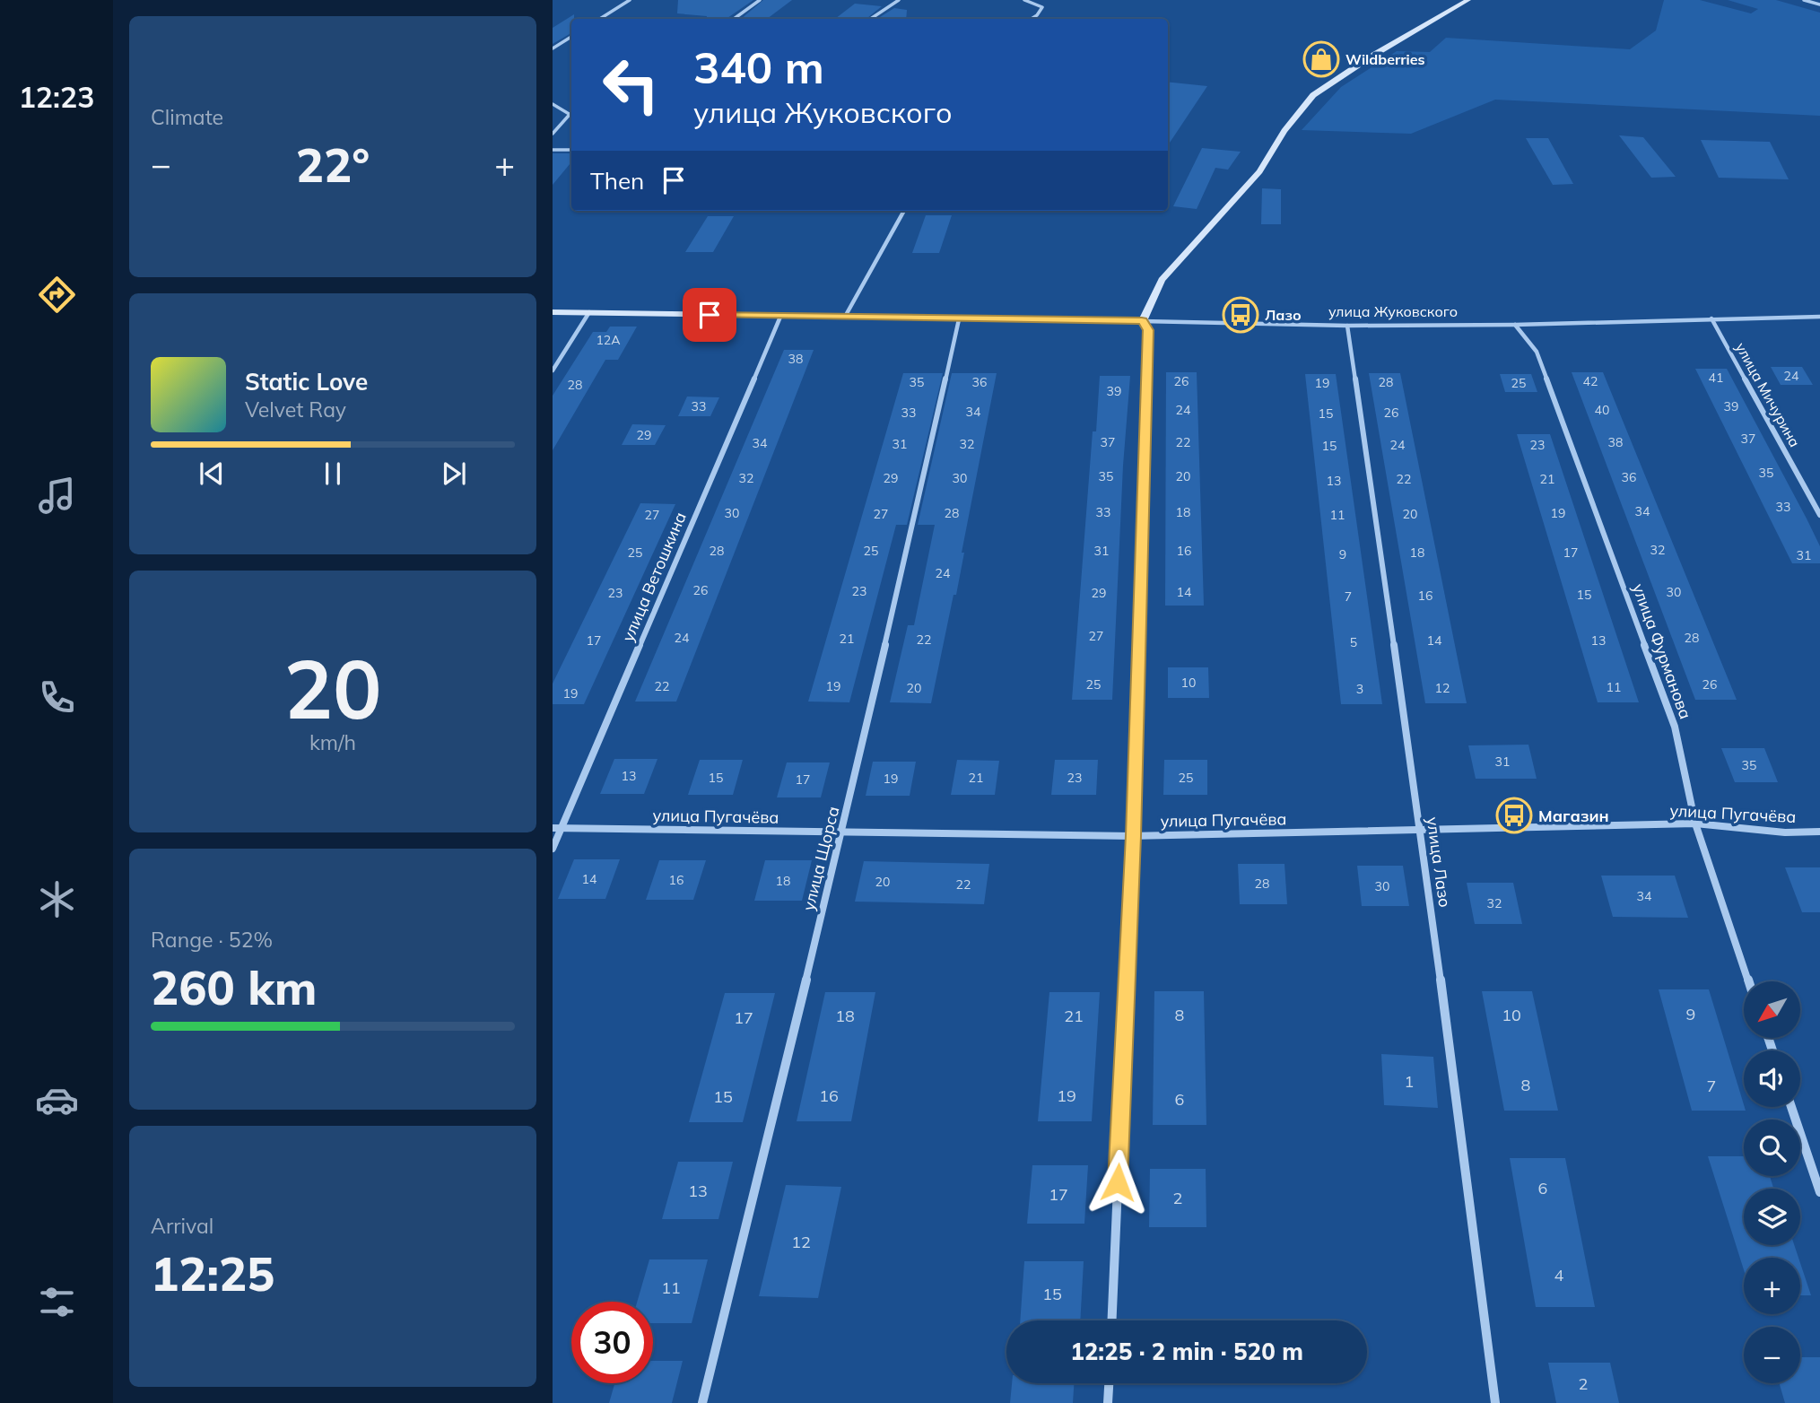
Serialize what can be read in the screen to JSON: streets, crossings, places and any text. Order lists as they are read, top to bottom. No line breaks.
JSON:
{"streets":{"street":["улица Жуковского","улица Мичурина","улица Ветошкина","улица Фурманова","улица Пугачёва","улица Щорса","улица Лазо"]},"crossings":[["улица Жуковского","улица Мичурина"],["улица Жуковского","улица Ветошкина"],["улица Жуковского","улица Фурманова"],["улица Жуковского","улица Щорса"],["улица Жуковского","улица Лазо"],["улица Ветошкина","улица Пугачёва"],["улица Фурманова","улица Пугачёва"],["улица Пугачёва","улица Щорса"],["улица Пугачёва","улица Лазо"]],"places":{"shop":["Wildberries"],"bus stop":["Лазо","Магазин"]},"house_numbers":["12А","38","24","41","26","42","35","36","28","19","25","28","39","33","39","24","40","34","33","26","15","29","37","37","22","38","34","31","32","24","23","15","35","35","20","36","32","29","30","22","21","13","33","34","33","18","30","28","19","27","20","27","11","32","28","25","31","16","25","18","17","9","31","24","26","23","14","30","23","29","15","16","7","27","24","28","21","22","17","14","13","5","10","25","26","22","19","11","20","12","3","19","31","35","13","15","21","23","25","19","17","14","16","18","20","28","22","30","34","32","9","8","10","18","21","17","1","8","7","16","19","15","6","6","13","17","2","12","4","11","15","2"],"north":"bottom left","page":{"tabs":"12:23","tile":["Climate",["20","km/h"],["Range · 52%","260 km"],["Arrival","12:25"]],"turn":["340 m","улица Жуковского"],"heat":["−","22°","+"],"then":"Then","song":["Static Love","Velvet Ray"],"map_buttons":["+","−"],"limit":"30","trip":"12:25 · 2 min · 520 m"}}
